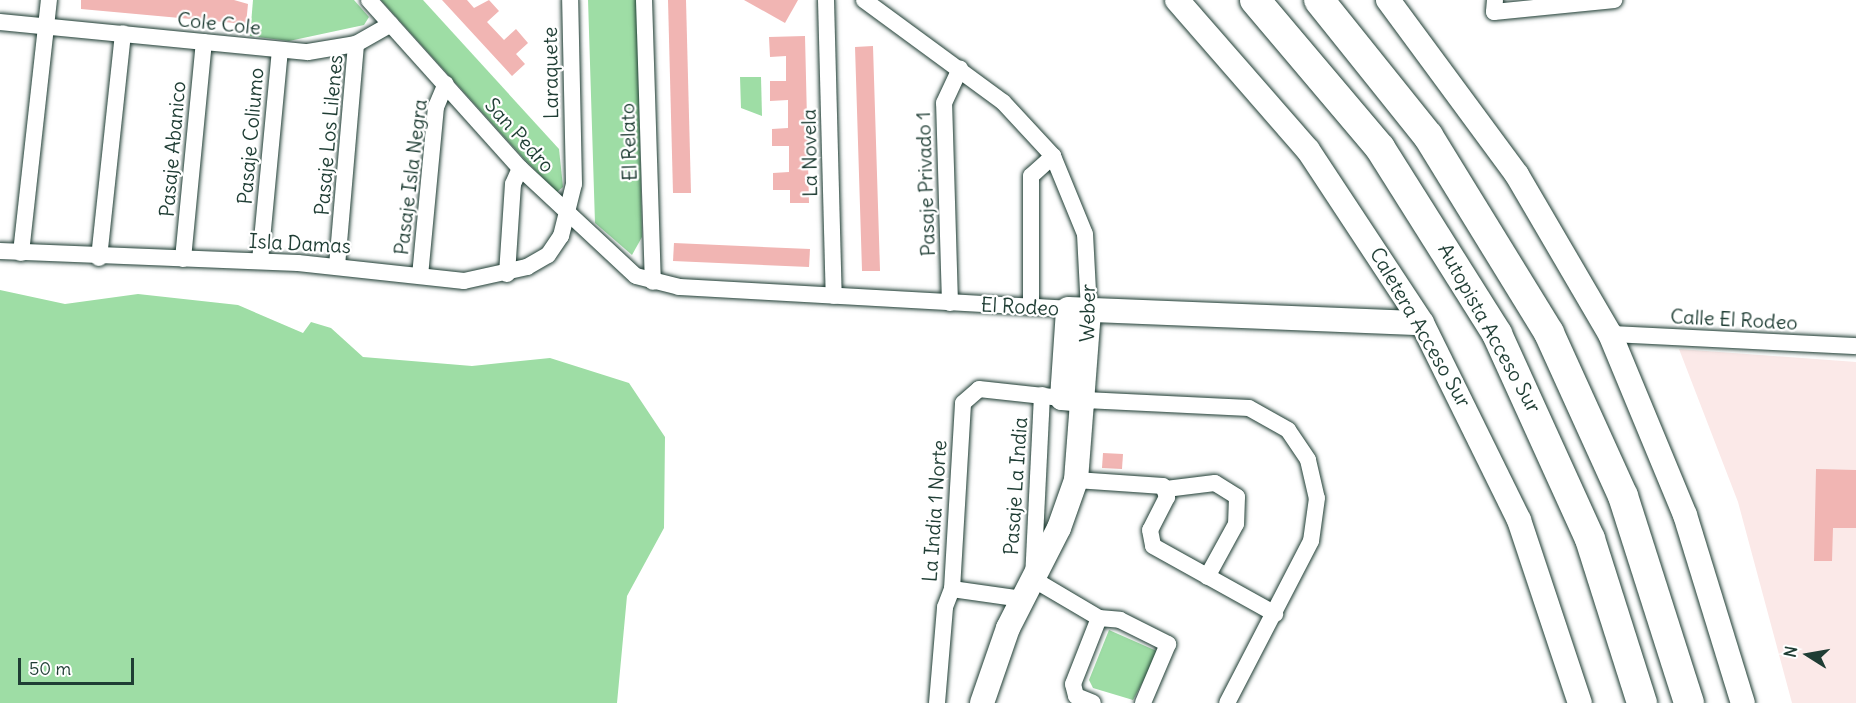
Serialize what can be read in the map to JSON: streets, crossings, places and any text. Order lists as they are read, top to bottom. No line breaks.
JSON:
{"streets":{"highway":["Autopista Acceso Sur"],"main road":["El Rodeo","Weber","Caletera Acceso Sur"],"street":["Cole Cole","Laraquete","Pasaje Los Lilenes","San Pedro","Pasaje Coliumo","El Relato","Pasaje Abanico","La Novela","Pasaje Isla Negra","Pasaje Privado 1","Isla Damas","Calle El Rodeo","Pasaje La India","La India 1 Norte"]},"crossings":[["Cole Cole","Pasaje Los Lilenes"],["Cole Cole","San Pedro"],["Cole Cole","Pasaje Coliumo"],["Cole Cole","Pasaje Abanico"],["Laraquete","San Pedro"],["Laraquete","Isla Damas"],["Pasaje Los Lilenes","Isla Damas"],["San Pedro","El Relato"],["San Pedro","Pasaje Isla Negra"],["San Pedro","Isla Damas"],["San Pedro","El Rodeo"],["Pasaje Coliumo","Isla Damas"],["El Relato","El Rodeo"],["Pasaje Abanico","Isla Damas"],["La Novela","El Rodeo"],["Pasaje Isla Negra","Isla Damas"],["Pasaje Privado 1","El Rodeo"],["Pasaje Privado 1","Weber"],["El Rodeo","Weber"],["El Rodeo","Caletera Acceso Sur"],["Weber","Pasaje La India"],["Weber","La India 1 Norte"],["Pasaje La India","La India 1 Norte"]],"scale_bar":"50 m","north":"left"}
